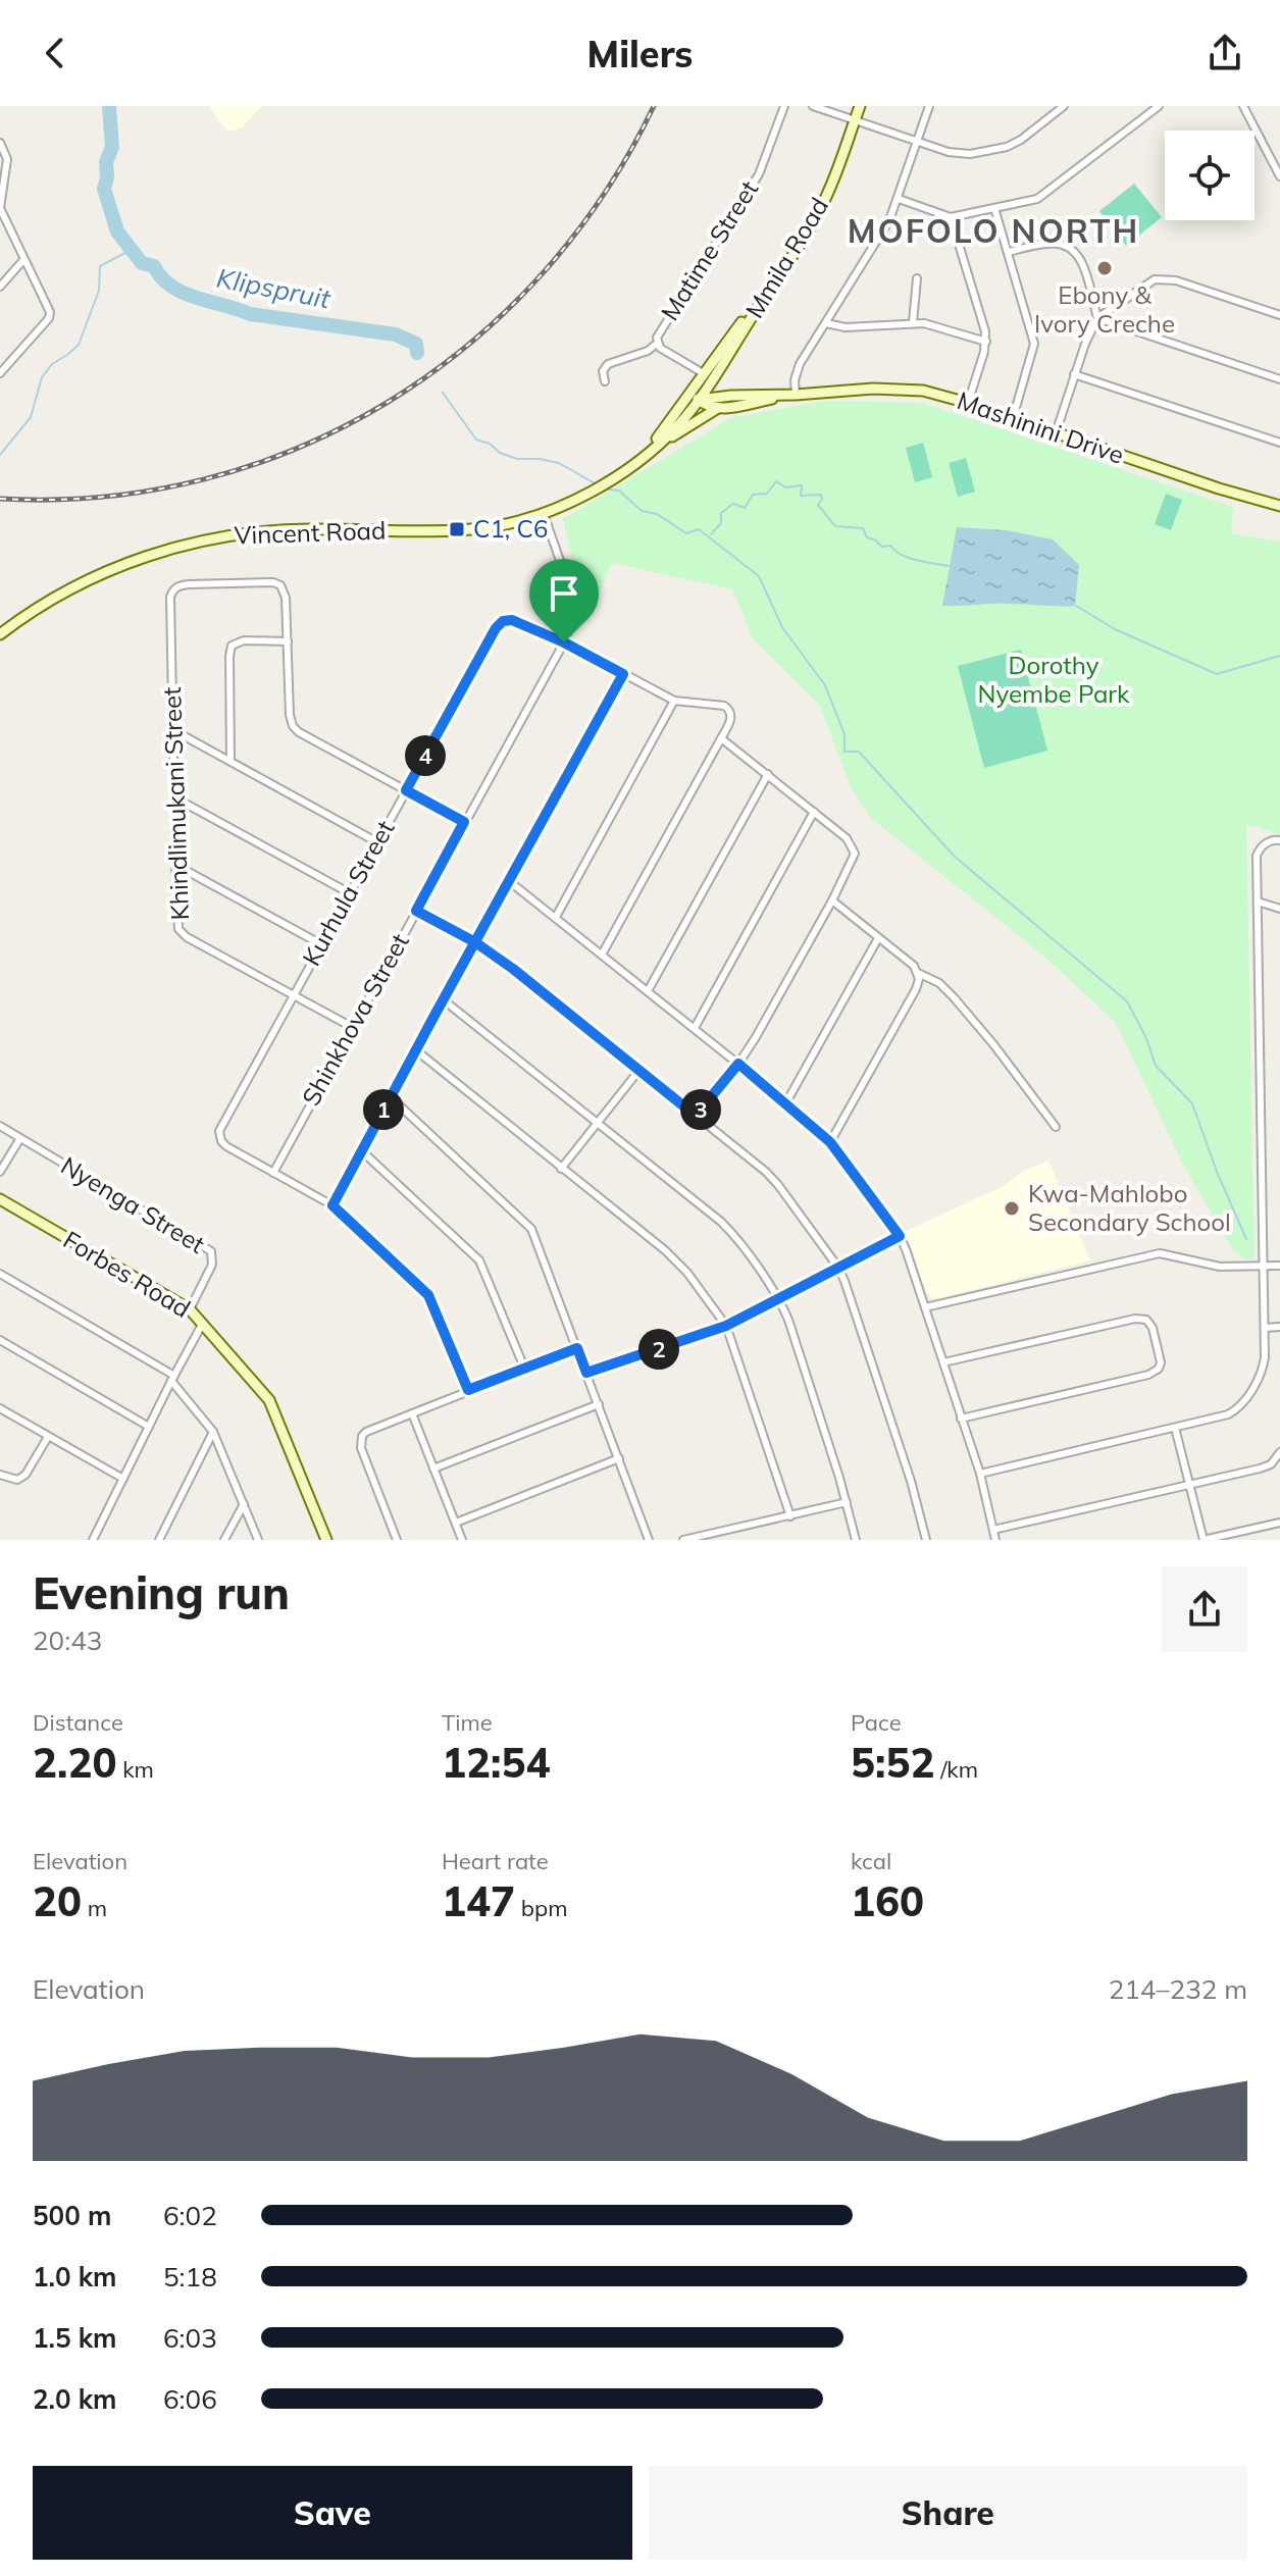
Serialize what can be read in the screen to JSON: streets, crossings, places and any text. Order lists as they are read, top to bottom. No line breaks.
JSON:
{"streets":{"main road":["Mmila Road","Mashinini Drive","Vincent Road","Forbes Road"],"street":["Matime Street","Khindlimukani Street","Kurhula Street","Shinkhova Street","Nyenga Street"]},"crossings":[["Matime Street","Mmila Road"],["Mmila Road","Mashinini Drive"],["Mmila Road","Vincent Road"],["Mashinini Drive","Vincent Road"],["Vincent Road","Shinkhova Street"],["Khindlimukani Street","Kurhula Street"],["Khindlimukani Street","Shinkhova Street"],["Kurhula Street","Shinkhova Street"],["Nyenga Street","Forbes Road"]],"districts":["MOFOLO NORTH"],"water":["Klipspruit"],"parks":["Dorothy Nyembe Park"],"places":{"other":["Ebony & Ivory Creche","Kwa-Mahlobo Secondary School"],"transit":["C1, C6"]},"page":{"header":"Milers","pins":["4","1","3","2"],"heading":["Evening run","20:43"],"stats":[["Distance","2.20 km"],["Time","12:54"],["Pace","5:52 /km"],["Elevation","20 m"],["Heart rate","147 bpm"],["kcal","160"]],"chart":["Elevation","214–232 m"],"list":[{"name":"500 m","note":"6:02"},{"name":"1.0 km","note":"5:18"},{"name":"1.5 km","note":"6:03"},{"name":"2.0 km","note":"6:06"}],"buttons":["Save","Share"]}}
